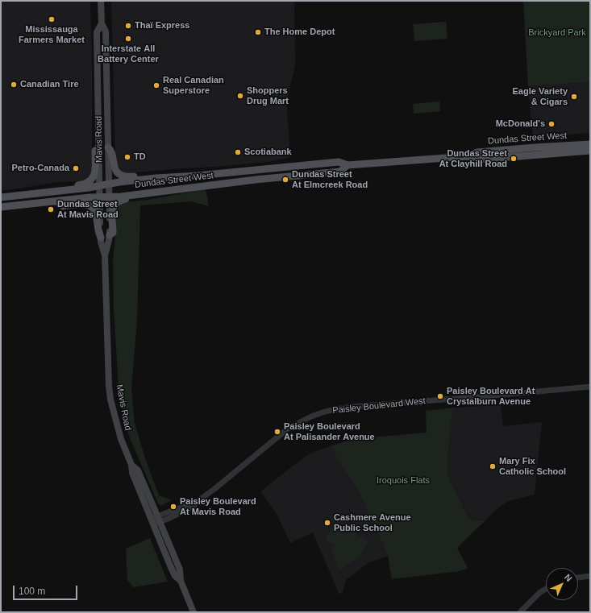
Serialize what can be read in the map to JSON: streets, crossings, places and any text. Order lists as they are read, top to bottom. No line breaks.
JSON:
{"streets":{"main road":["Dundas Street West","Mavis Road"],"street":["Paisley Boulevard West"]},"crossings":[["Dundas Street West","Mavis Road"],["Mavis Road","Paisley Boulevard West"]],"parks":["Brickyard Park","Iroquois Flats"],"places":["Mississauga Farmers Market","Thaï Express","The Home Depot","Interstate All Battery Center","Canadian Tire","Real Canadian Superstore","Shoppers Drug Mart","Eagle Variety & Cigars","McDonald's","Scotiabank","TD","Dundas Street At Clayhill Road","Petro-Canada","Dundas Street At Elmcreek Road","Dundas Street At Mavis Road","Paisley Boulevard At Crystalburn Avenue","Paisley Boulevard At Palisander Avenue","Mary Fix Catholic School","Paisley Boulevard At Mavis Road","Cashmere Avenue Public School"],"scale_bar":"100 m","north":"top right"}
